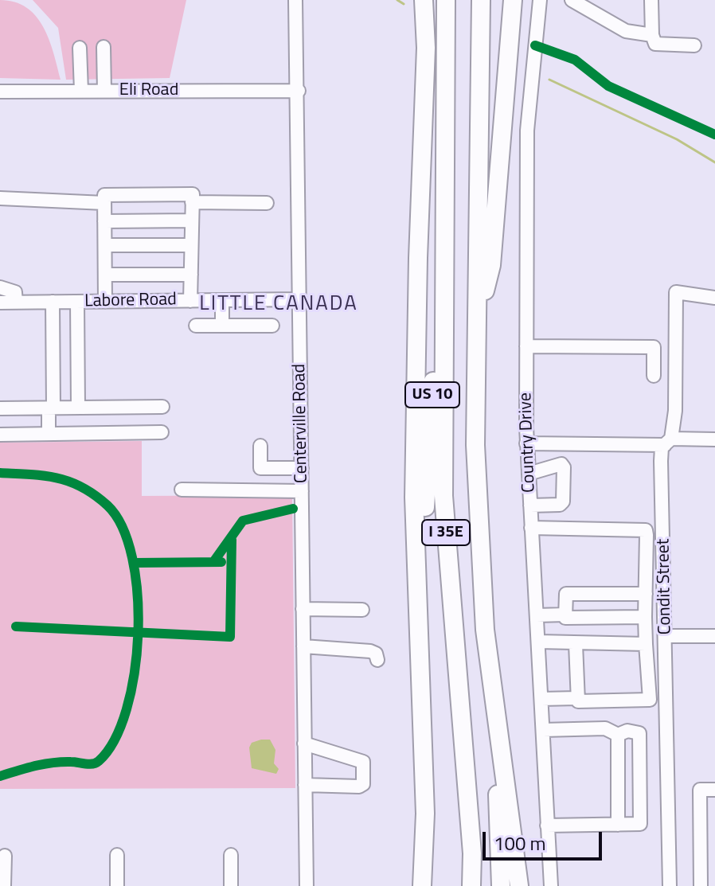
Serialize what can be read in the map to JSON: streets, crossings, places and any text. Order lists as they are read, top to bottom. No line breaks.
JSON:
{"streets":{"highway":["US 10","I 35E"],"street":["Eli Road","Labore Road","Centerville Road","Country Drive","Condit Street"]},"crossings":[["Eli Road","Centerville Road"],["Labore Road","Centerville Road"],["US 10","I 35E"]],"districts":["LITTLE CANADA"],"scale_bar":"100 m"}
